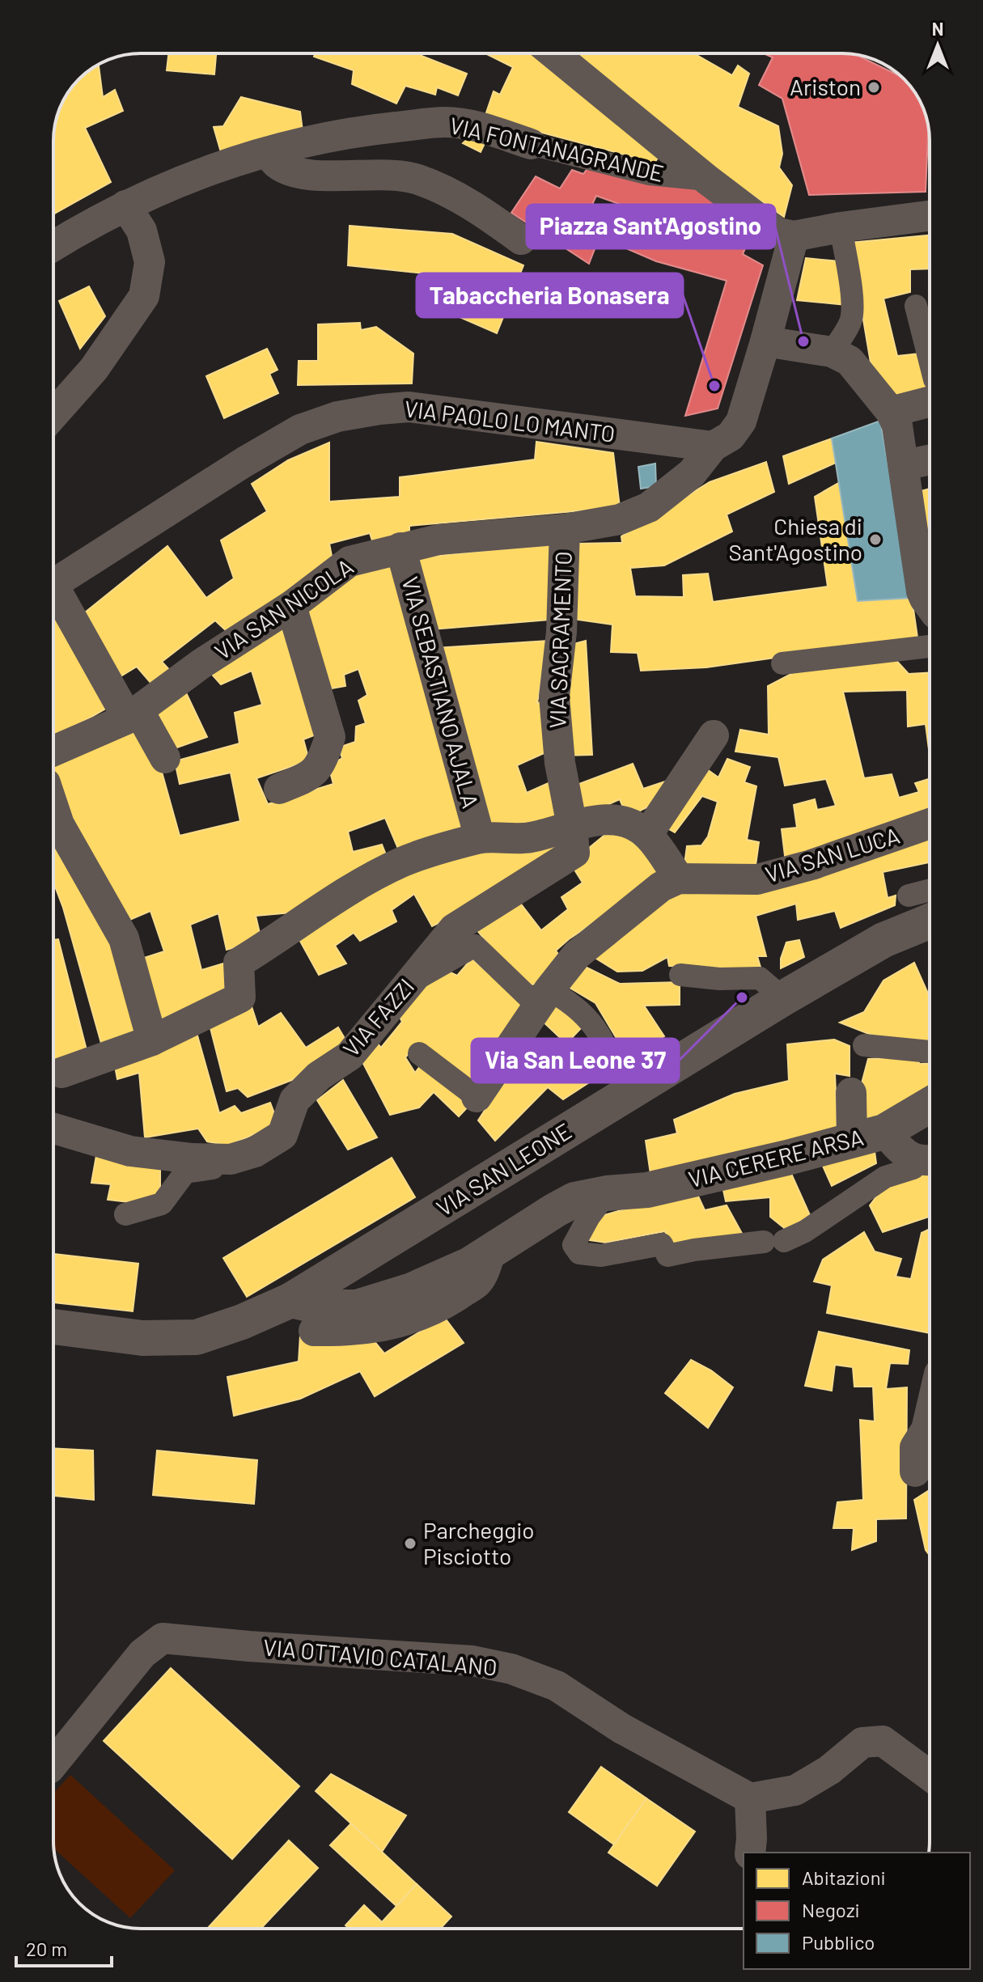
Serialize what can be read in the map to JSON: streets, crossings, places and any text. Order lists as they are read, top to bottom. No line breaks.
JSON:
{"streets":{"street":["VIA FONTANAGRANDE","VIA PAOLO LO MANTO","VIA SAN NICOLA","VIA SACRAMENTO","VIA SEBASTIANO AJALA","VIA SAN LUCA","VIA FAZZI","VIA CERERE ARSA","VIA SAN LEONE","VIA OTTAVIO CATALANO"]},"crossings":[["VIA PAOLO LO MANTO","VIA SAN NICOLA"],["VIA SAN NICOLA","VIA SACRAMENTO"],["VIA SAN NICOLA","VIA SEBASTIANO AJALA"],["VIA SACRAMENTO","VIA FAZZI"],["VIA CERERE ARSA","VIA SAN LEONE"]],"places":["Ariston","Piazza Sant'Agostino","Tabaccheria Bonasera","Chiesa di Sant'Agostino","Via San Leone 37","Parcheggio Pisciotto"],"legend":["Abitazioni","Negozi","Pubblico"],"scale_bar":"20 m","north":"top"}
